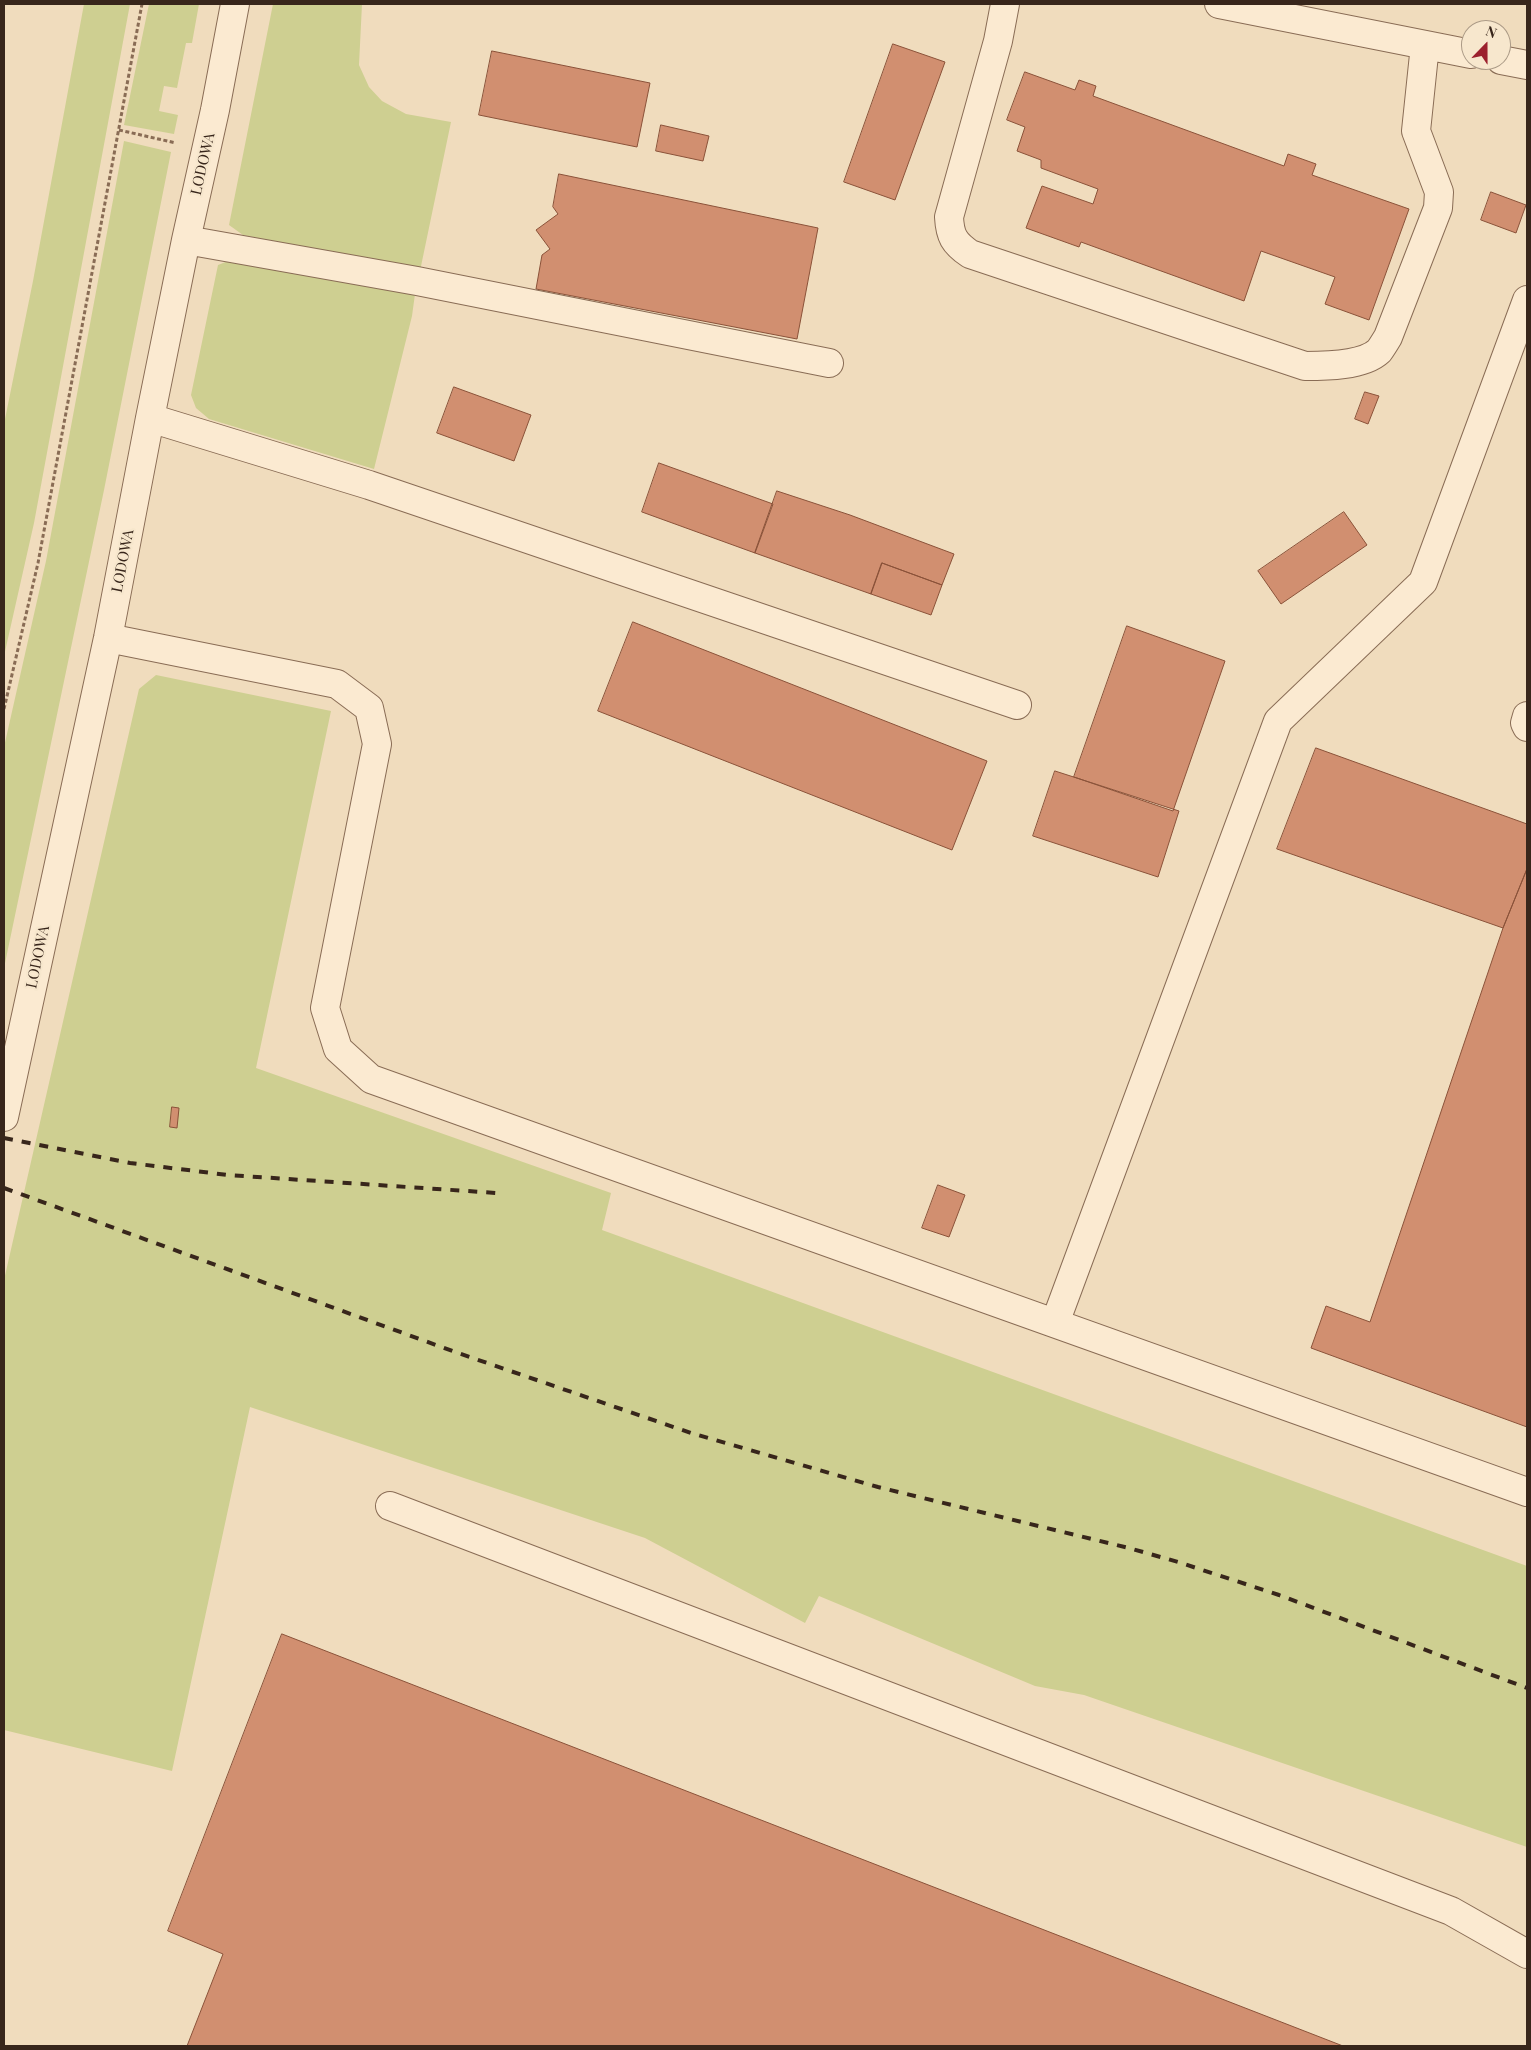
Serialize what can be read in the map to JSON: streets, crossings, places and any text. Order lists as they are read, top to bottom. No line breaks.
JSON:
{"streets":{"street":["LODOWA"]},"north":"top"}
